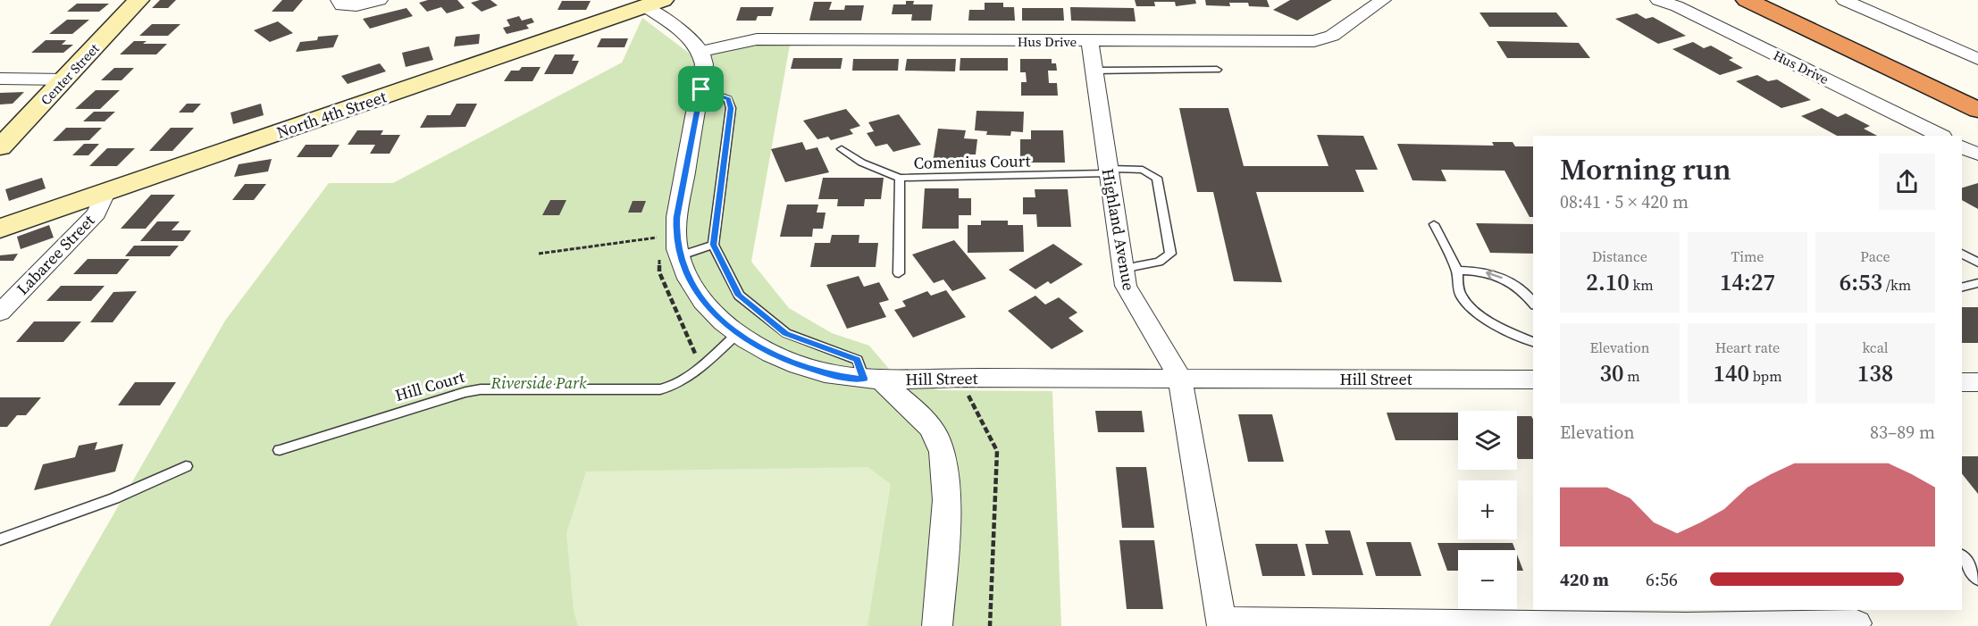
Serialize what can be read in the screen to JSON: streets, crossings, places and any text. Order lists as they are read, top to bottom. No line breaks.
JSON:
{"streets":{"street":["Hus Drive","Center Street","North 4th Street","Highland Avenue","Labaree Street","Hill Street"],"lane":["Comenius Court","Hill Court"]},"crossings":[["Hus Drive","Highland Avenue"],["Hus Drive","Hill Street"],["North 4th Street","Labaree Street"],["Comenius Court","Highland Avenue"],["Highland Avenue","Hill Street"],["Hill Street","Hill Court"]],"parks":["Riverside Park"],"page":{"heading":["Morning run","08:41 · 5 × 420 m"],"stats":[["Distance","2.10 km"],["Time","14:27"],["Pace","6:53 /km"],["Elevation","30 m"],["Heart rate","140 bpm"],["kcal","138"]],"chart":["Elevation","83–89 m"],"map_buttons":["+","−"],"list":[{"name":"420 m","note":"6:56"}]}}
